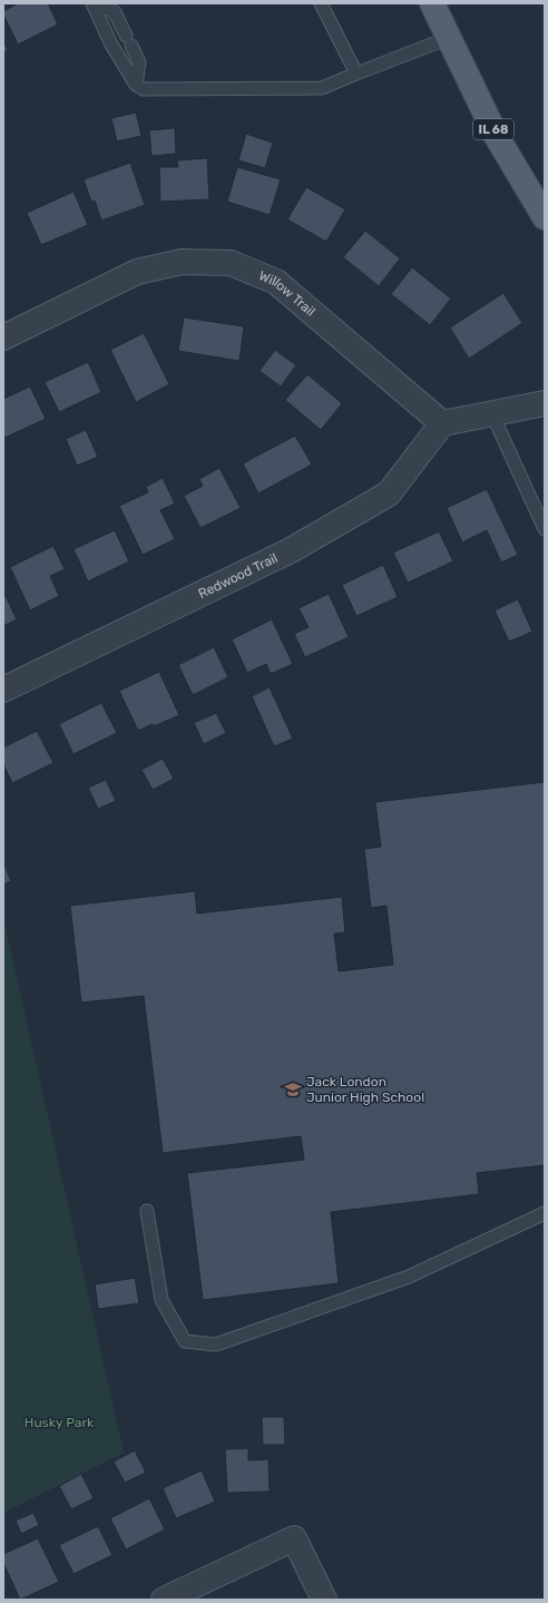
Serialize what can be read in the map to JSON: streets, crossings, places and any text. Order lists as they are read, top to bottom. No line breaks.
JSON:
{"streets":{"main road":["IL 68"],"street":["Willow Trail","Redwood Trail"]},"crossings":[["Willow Trail","Redwood Trail"]],"parks":["Husky Park"],"places":{"school or university":["Jack London Junior High School"]}}
